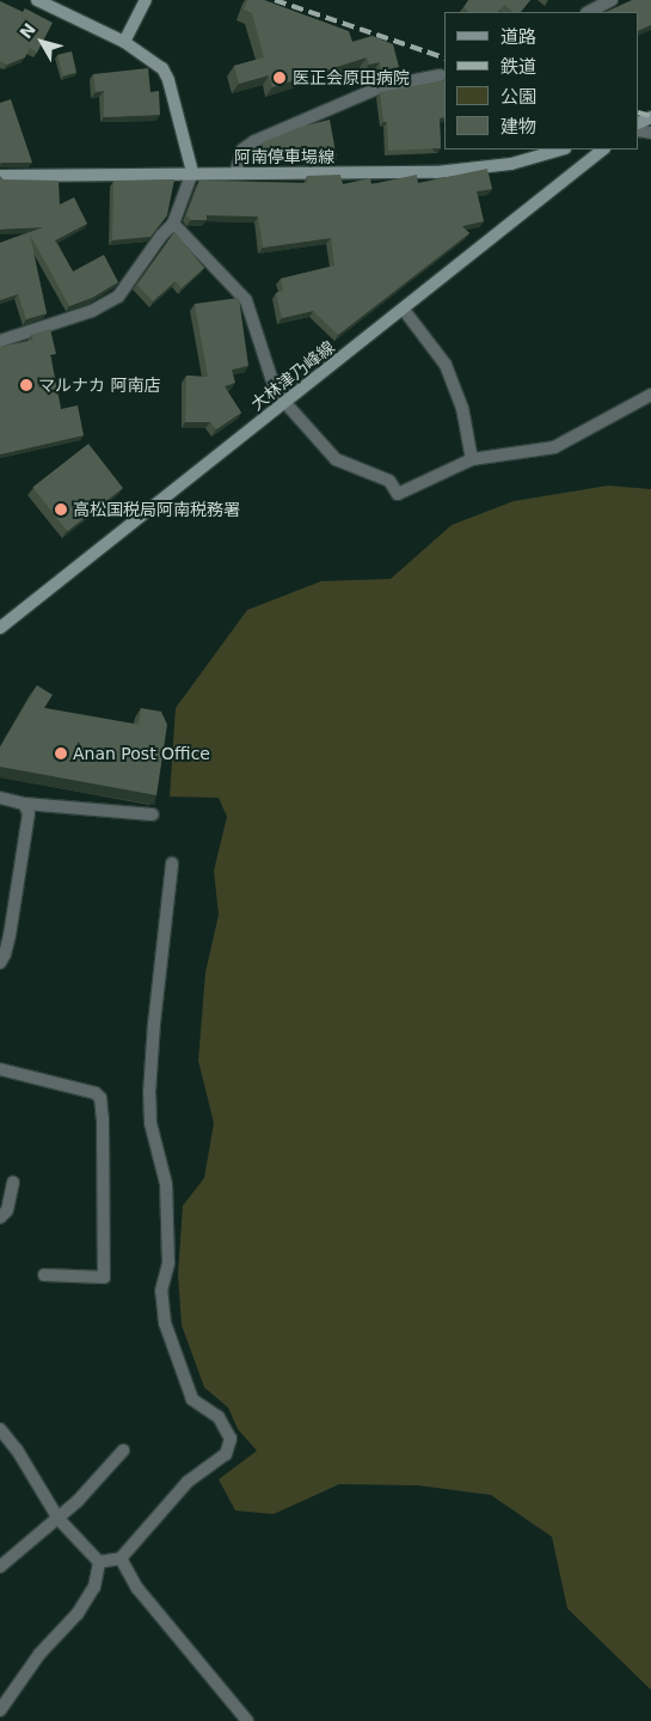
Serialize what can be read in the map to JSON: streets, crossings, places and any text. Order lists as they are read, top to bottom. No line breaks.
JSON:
{"streets":{"main road":["阿南停車場線","大林津乃峰線"]},"places":["医正会原田病院","マルナカ 阿南店","高松国税局阿南税務署","Anan Post Office"],"legend":["道路","鉄道","公園","建物"],"north":"top left"}
